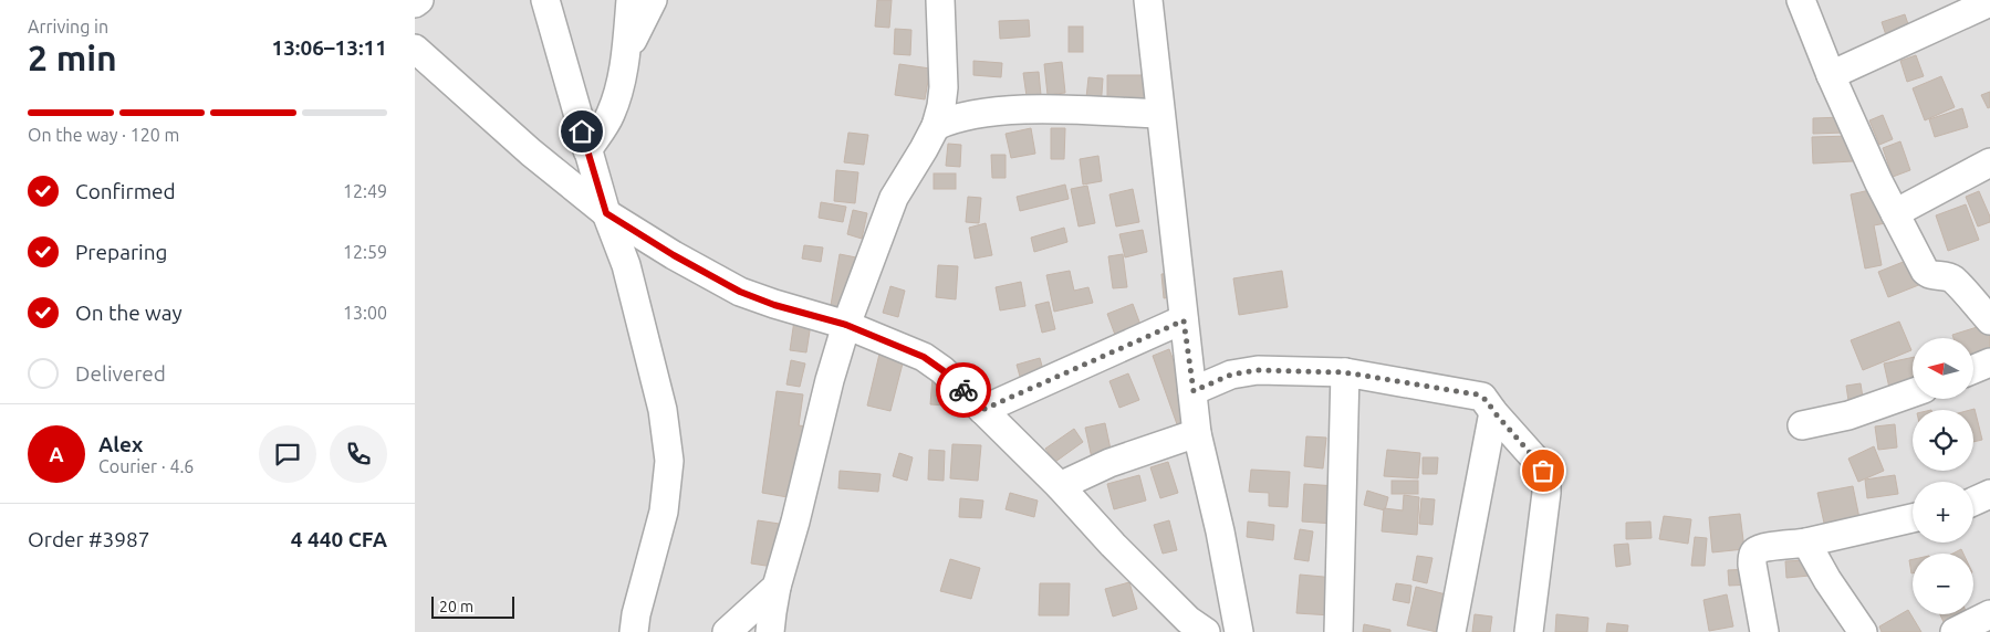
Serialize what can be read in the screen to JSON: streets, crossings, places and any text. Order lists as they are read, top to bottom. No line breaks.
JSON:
{"scale_bar":"20 m","north":"left","page":{"heading":["2 min","Arriving in","13:06–13:11"],"panel":["Alex","Courier · 4.6","Order #3987","4 440 CFA"],"bar":"On the way · 120 m","list":[["Confirmed","12:49"],["Preparing","12:59"],["On the way","13:00"],"Delivered"],"map_buttons":["+","−"],"round":"A","scale":"20 m"}}
